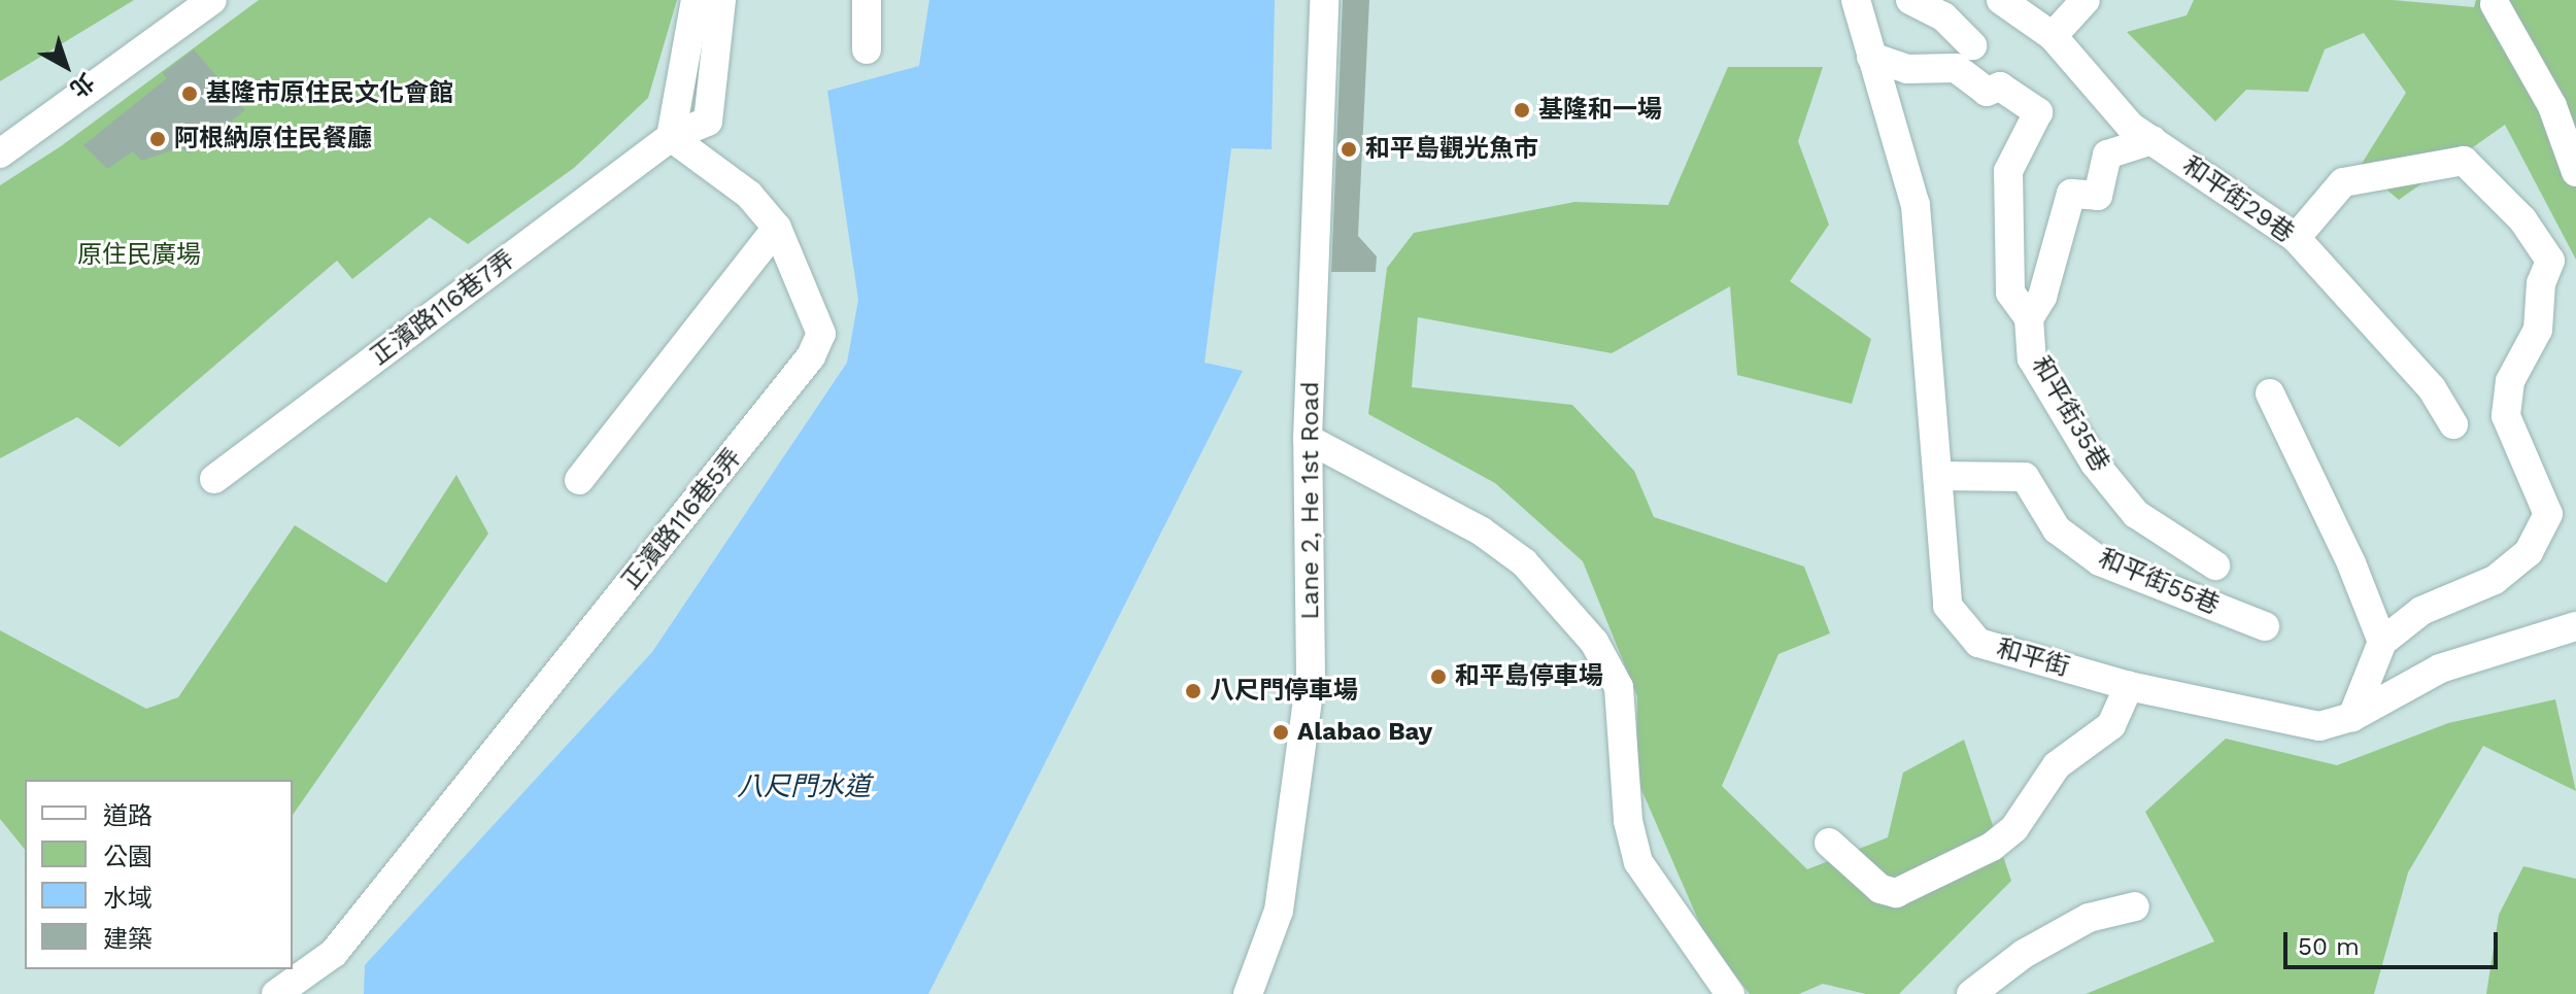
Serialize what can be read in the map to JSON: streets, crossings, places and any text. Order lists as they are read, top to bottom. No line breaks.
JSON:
{"streets":{"street":["和平街29巷","正濱路116巷7弄","和平街35巷","Lane 2, He 1st Road","正濱路116巷5弄","和平街55巷","和平街"]},"crossings":[["正濱路116巷7弄","正濱路116巷5弄"],["和平街35巷","和平街"],["和平街55巷","和平街"]],"water":["八尺門水道"],"parks":["原住民廣場"],"places":["基隆市原住民文化會館","基隆和一場","阿根納原住民餐廳","和平島觀光魚市","和平島停車場","八尺門停車場","Alabao Bay"],"legend":["道路","公園","水域","建築"],"scale_bar":"50 m","north":"bottom right"}
